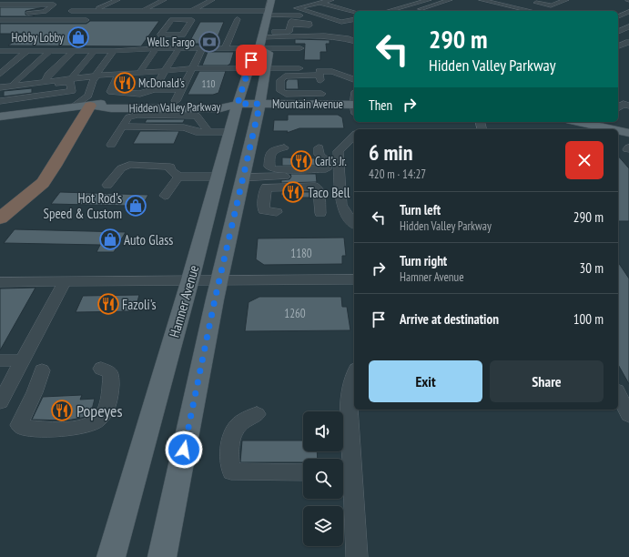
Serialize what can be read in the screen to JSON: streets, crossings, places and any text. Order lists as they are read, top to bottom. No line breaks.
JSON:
{"streets":{"main road":["Mountain Avenue","Hidden Valley Parkway","Hamner Avenue"]},"crossings":[["Mountain Avenue","Hidden Valley Parkway"],["Mountain Avenue","Hamner Avenue"],["Hidden Valley Parkway","Hamner Avenue"]],"places":{"shop":["Hobby Lobby","Hot Rod's Speed & Custom","Auto Glass"],"bank":["Wells Fargo"],"restaurant":["McDonald's","Carl's Jr.","Taco Bell","Fazoli's","Popeyes"]},"house_numbers":["110","1180","1260"],"page":{"turn":["290 m","Hidden Valley Parkway"],"then":"Then","heading":["6 min","420 m · 14:27"],"list":[{"name":"Turn left","note":"Hidden Valley Parkway","value":"290 m"},{"name":"Turn right","note":"Hamner Avenue","value":"30 m"},{"name":"Arrive at destination","value":"100 m"}],"buttons":["Exit","Share"]}}
